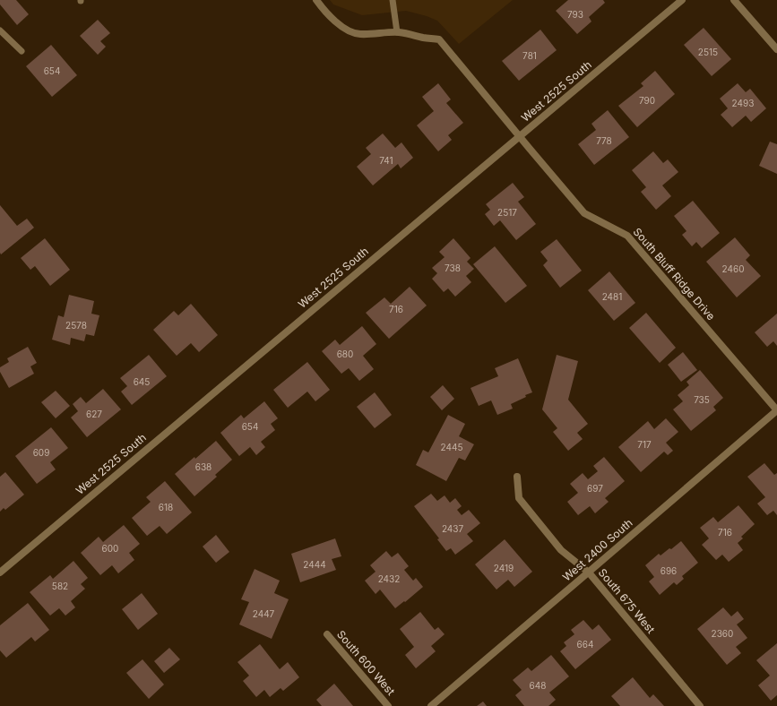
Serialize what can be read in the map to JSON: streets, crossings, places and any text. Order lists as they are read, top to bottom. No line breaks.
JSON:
{"streets":{"street":["West 2525 South","South Bluff Ridge Drive","West 2400 South","South 675 West","South 600 West"]},"crossings":[["West 2525 South","South Bluff Ridge Drive"],["South Bluff Ridge Drive","West 2400 South"],["West 2400 South","South 675 West"]],"house_numbers":["793","2515","781","654","790","2493","778","741","2517","738","2460","2481","716","2578","680","645","735","627","654","717","2445","609","638","697","618","2437","716","600","2444","2419","696","2432","582","2447","2360","664","648"]}
